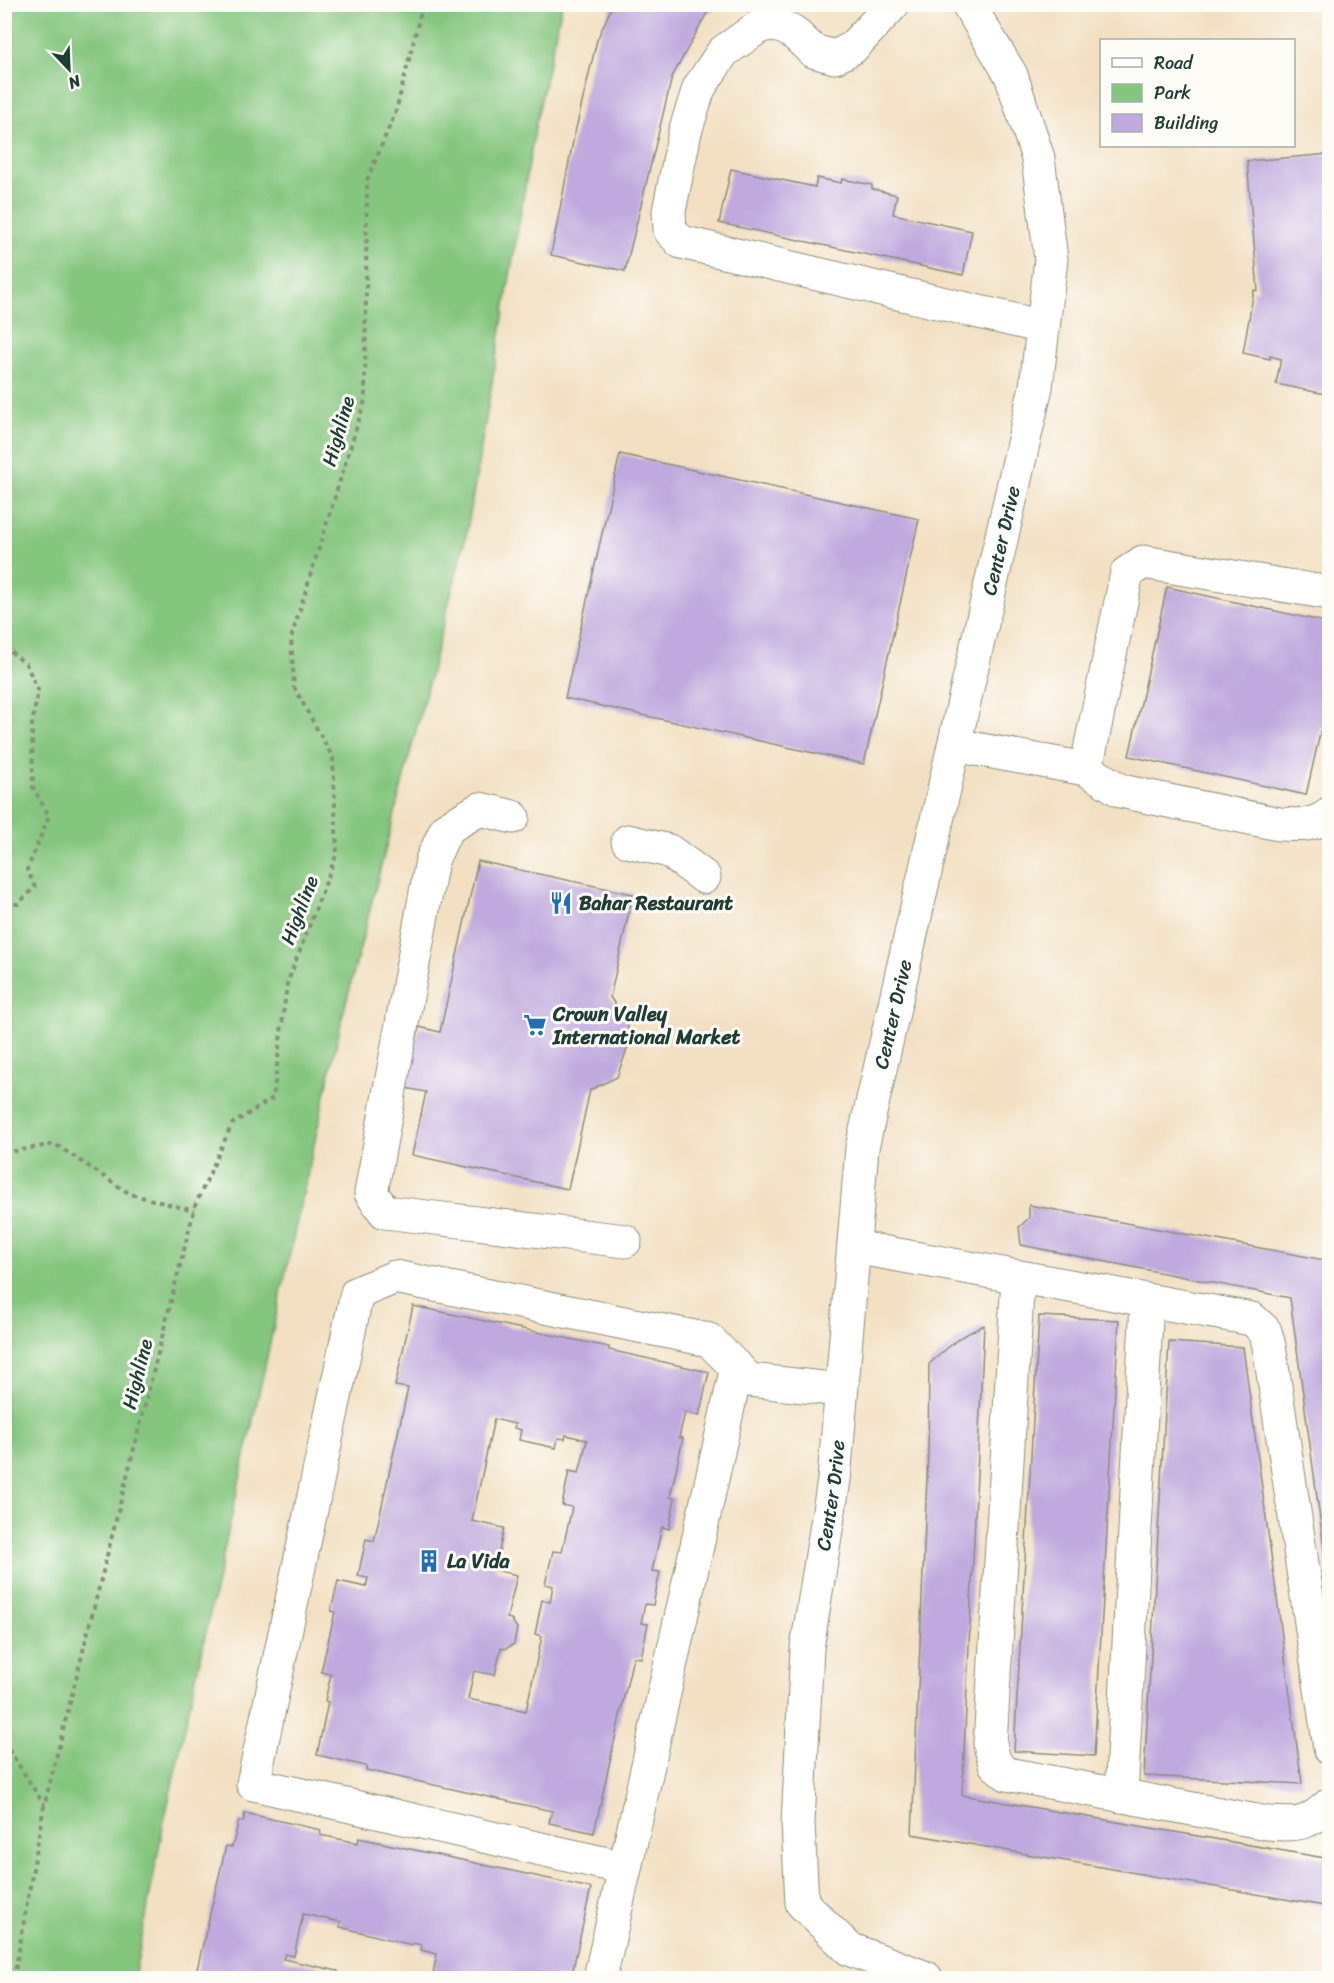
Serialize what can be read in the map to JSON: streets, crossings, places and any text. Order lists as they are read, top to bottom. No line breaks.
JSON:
{"streets":{"street":["Center Drive"],"path":["Highline"]},"places":{"restaurant":["Bahar Restaurant"],"supermarket":["Crown Valley International Market"],"building":["La Vida"]},"legend":["Road","Park","Building"],"north":"bottom right"}
